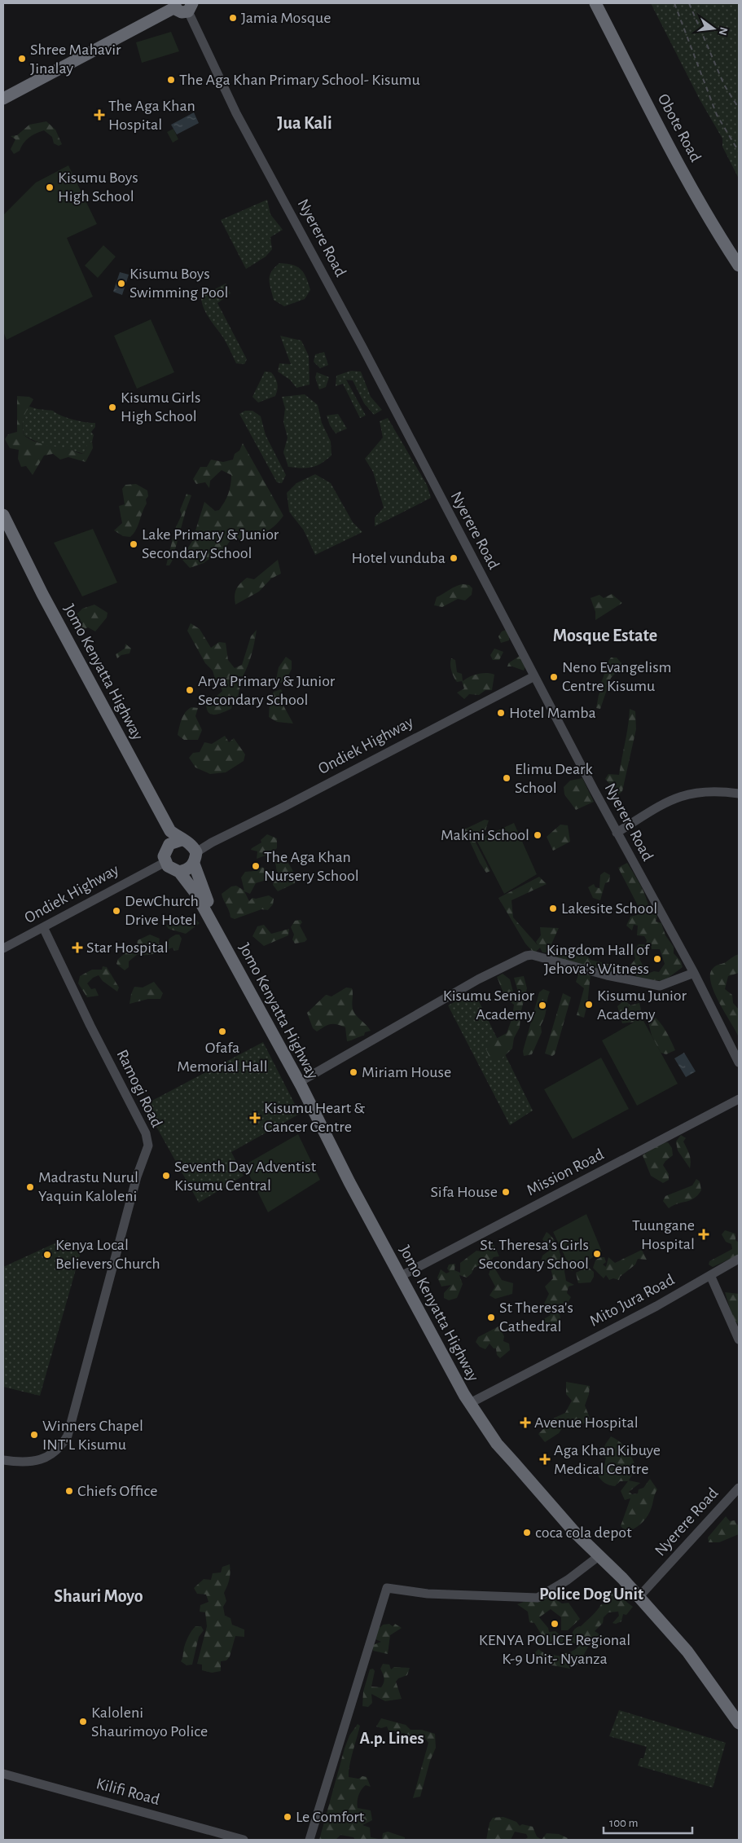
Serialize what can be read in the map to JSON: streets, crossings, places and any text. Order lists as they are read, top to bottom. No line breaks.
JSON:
{"streets":{"highway":["Obote Road","Jomo Kenyatta Highway"],"main road":["Nyerere Road","Ondiek Highway","Ramogi Road","Mission Road","Mito Jura Road","Kilifi Road"]},"crossings":[["Nyerere Road","Jomo Kenyatta Highway"],["Nyerere Road","Ondiek Highway"],["Jomo Kenyatta Highway","Ondiek Highway"],["Jomo Kenyatta Highway","Mission Road"],["Jomo Kenyatta Highway","Mito Jura Road"],["Ondiek Highway","Ramogi Road"]],"districts":["Jua Kali","Mosque Estate","Police Dog Unit","Shauri Moyo","A.p. Lines"],"places":{"other":["Jamia Mosque","Shree Mahavir Jinalay","The Aga Khan Primary School- Kisumu","Kisumu Boys High School","Kisumu Boys Swimming Pool","Kisumu Girls High School","Lake Primary & Junior Secondary School","Hotel vunduba","Neno Evangelism Centre Kisumu","Arya Primary & Junior Secondary School","Hotel Mamba","Elimu Deark School","Makini School","The Aga Khan Nursery School","Lakesite School","DewChurch Drive Hotel","Kingdom Hall of Jehova's Witness","Kisumu Junior Academy","Kisumu Senior Academy","Ofafa Memorial Hall","Miriam House","Seventh Day Adventist Kisumu Central","Madrastu Nurul Yaquin Kaloleni","Sifa House","St. Theresa's Girls Secondary School","Kenya Local Believers Church","St Theresa's Cathedral","Winners Chapel INT'L Kisumu","Chiefs Office","coca cola depot","KENYA POLICE Regional K-9 Unit- Nyanza","Kaloleni Shaurimoyo Police","Le Comfort"],"health":["The Aga Khan Hospital","Star Hospital","Kisumu Heart & Cancer Centre","Tuungane Hospital","Avenue Hospital","Aga Khan Kibuye Medical Centre"]},"scale_bar":"100 m","north":"right"}
